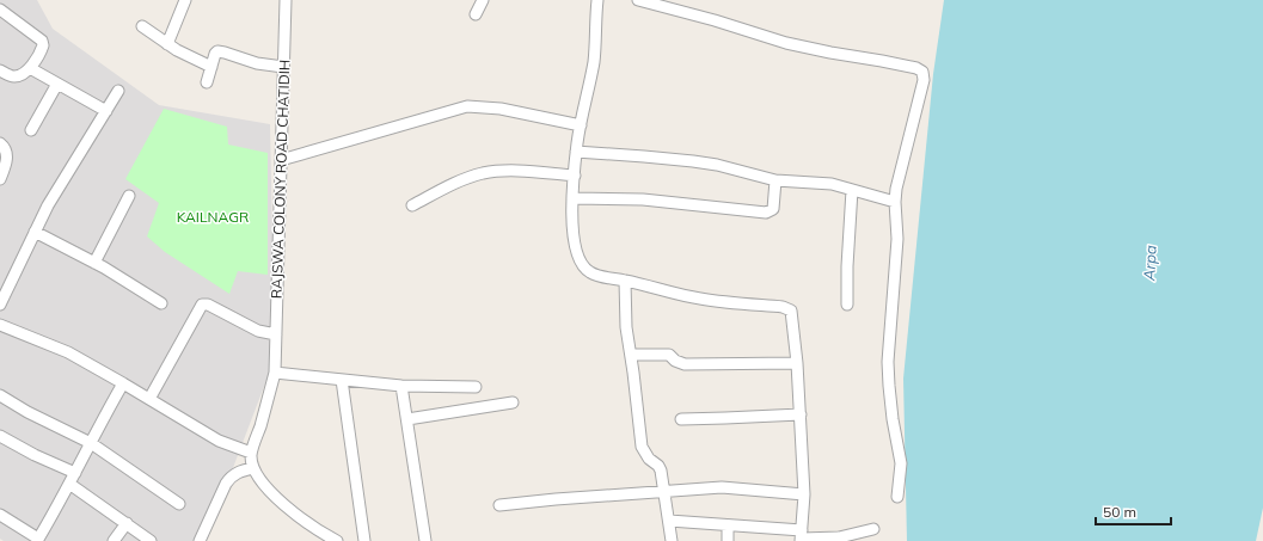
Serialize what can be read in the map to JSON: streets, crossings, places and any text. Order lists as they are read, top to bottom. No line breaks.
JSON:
{"streets":{"street":["RAJSWA COLONY ROAD CHATIDIH"]},"water":["Arpa"],"parks":["KAILNAGR"],"scale_bar":"50 m"}
